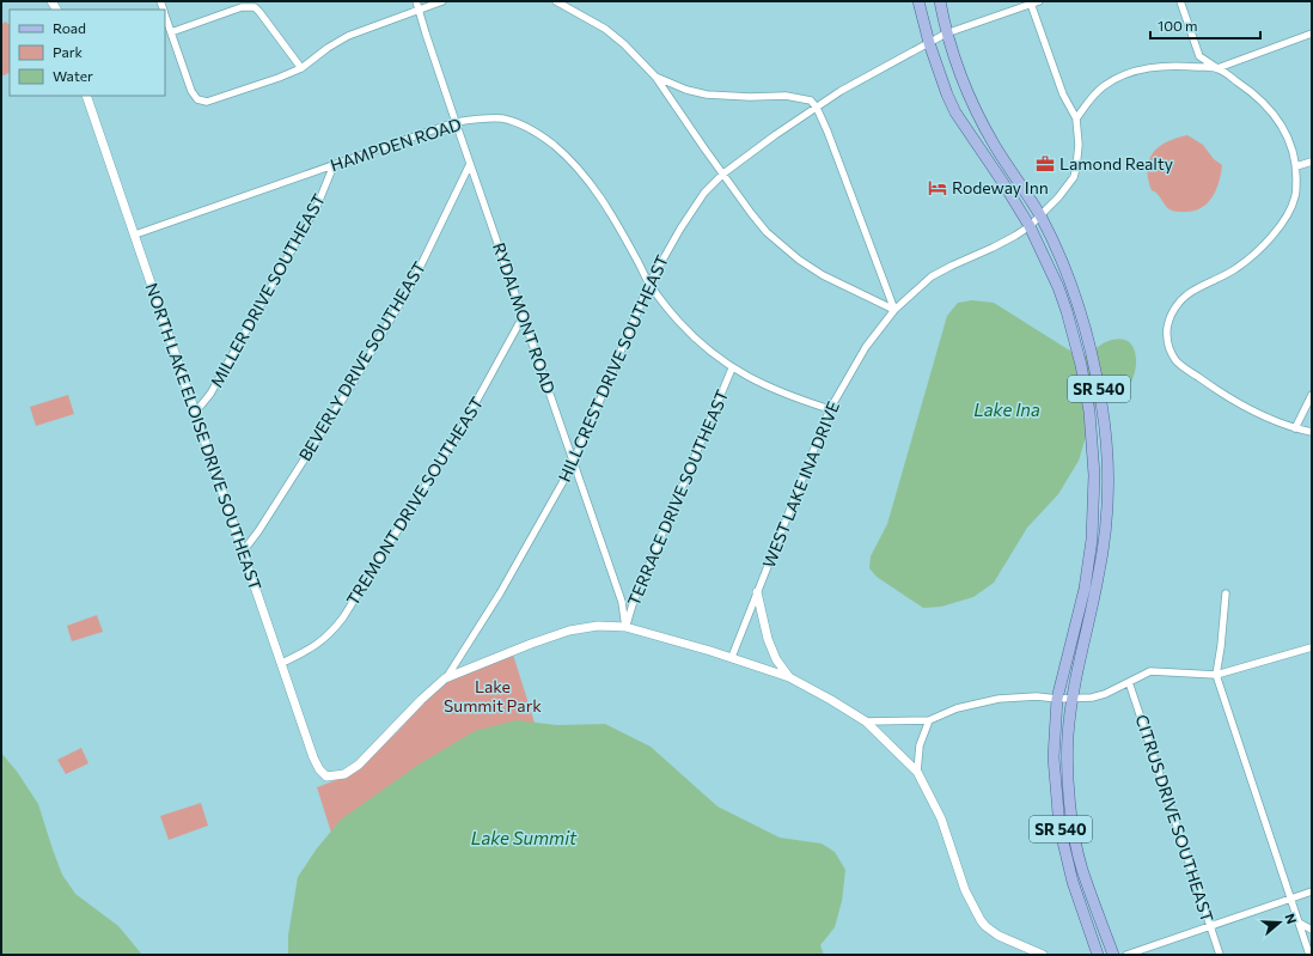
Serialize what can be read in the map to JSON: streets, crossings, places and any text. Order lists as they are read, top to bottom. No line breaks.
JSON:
{"streets":{"main road":["SR 540"],"street":["HAMPDEN ROAD","MILLER DRIVE SOUTHEAST","RYDALMONT ROAD","BEVERLY DRIVE SOUTHEAST","HILLCREST DRIVE SOUTHEAST","NORTH LAKE ELOISE DRIVE SOUTHEAST","WEST LAKE INA DRIVE","TERRACE DRIVE SOUTHEAST","TREMONT DRIVE SOUTHEAST","CITRUS DRIVE SOUTHEAST"]},"crossings":[["HAMPDEN ROAD","MILLER DRIVE SOUTHEAST"],["HAMPDEN ROAD","RYDALMONT ROAD"],["HAMPDEN ROAD","HILLCREST DRIVE SOUTHEAST"],["HAMPDEN ROAD","NORTH LAKE ELOISE DRIVE SOUTHEAST"],["HAMPDEN ROAD","WEST LAKE INA DRIVE"],["HAMPDEN ROAD","TERRACE DRIVE SOUTHEAST"],["MILLER DRIVE SOUTHEAST","NORTH LAKE ELOISE DRIVE SOUTHEAST"],["RYDALMONT ROAD","BEVERLY DRIVE SOUTHEAST"],["RYDALMONT ROAD","HILLCREST DRIVE SOUTHEAST"],["RYDALMONT ROAD","TERRACE DRIVE SOUTHEAST"],["RYDALMONT ROAD","TREMONT DRIVE SOUTHEAST"],["BEVERLY DRIVE SOUTHEAST","NORTH LAKE ELOISE DRIVE SOUTHEAST"],["HILLCREST DRIVE SOUTHEAST","SR 540"],["HILLCREST DRIVE SOUTHEAST","NORTH LAKE ELOISE DRIVE SOUTHEAST"],["SR 540","WEST LAKE INA DRIVE"],["NORTH LAKE ELOISE DRIVE SOUTHEAST","TREMONT DRIVE SOUTHEAST"]],"water":["Lake Ina","Lake Summit"],"parks":["Lake Summit Park"],"places":{"office":["Lamond Realty"],"hotel":["Rodeway Inn"]},"legend":["Road","Park","Water"],"scale_bar":"100 m","north":"right"}
